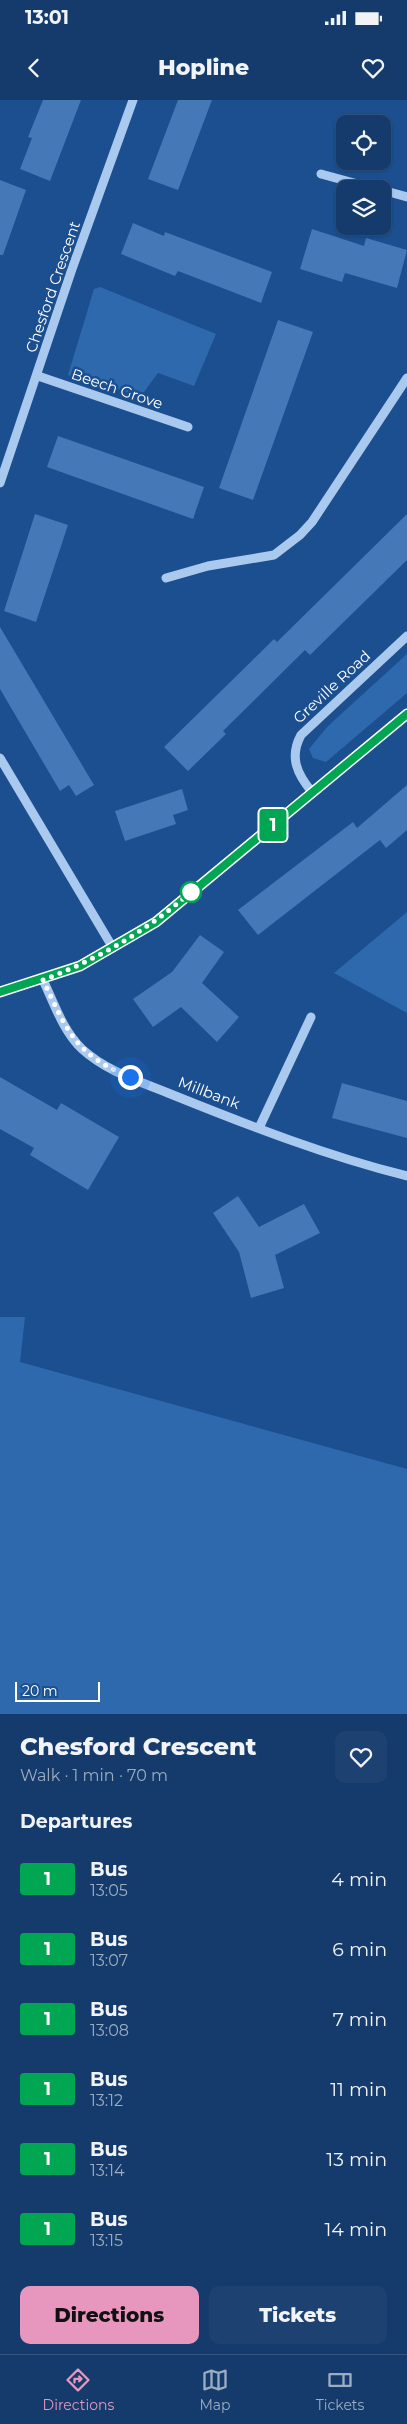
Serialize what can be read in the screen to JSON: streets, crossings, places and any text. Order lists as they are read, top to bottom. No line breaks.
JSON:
{"streets":{"street":["Chesford Crescent","Beech Grove","Greville Road","Millbank"]},"crossings":[["Chesford Crescent","Beech Grove"]],"lines":["bus line 1"],"scale_bar":"20 m","page":{"status":"13:01","header":"Hopline","on_map":"1","scale":"20 m","heading":[["Chesford Crescent","Walk · 1 min · 70 m"],"Departures"],"list":[{"mark":"1","name":"Bus","note":"13:05","value":"4 min"},{"mark":"1","name":"Bus","note":"13:07","value":"6 min"},{"mark":"1","name":"Bus","note":"13:08","value":"7 min"},{"mark":"1","name":"Bus","note":"13:12","value":"11 min"},{"mark":"1","name":"Bus","note":"13:14","value":"13 min"},{"mark":"1","name":"Bus","note":"13:15","value":"14 min"}],"buttons":["Directions","Tickets"],"tabs":["Directions","Map","Tickets"]}}
